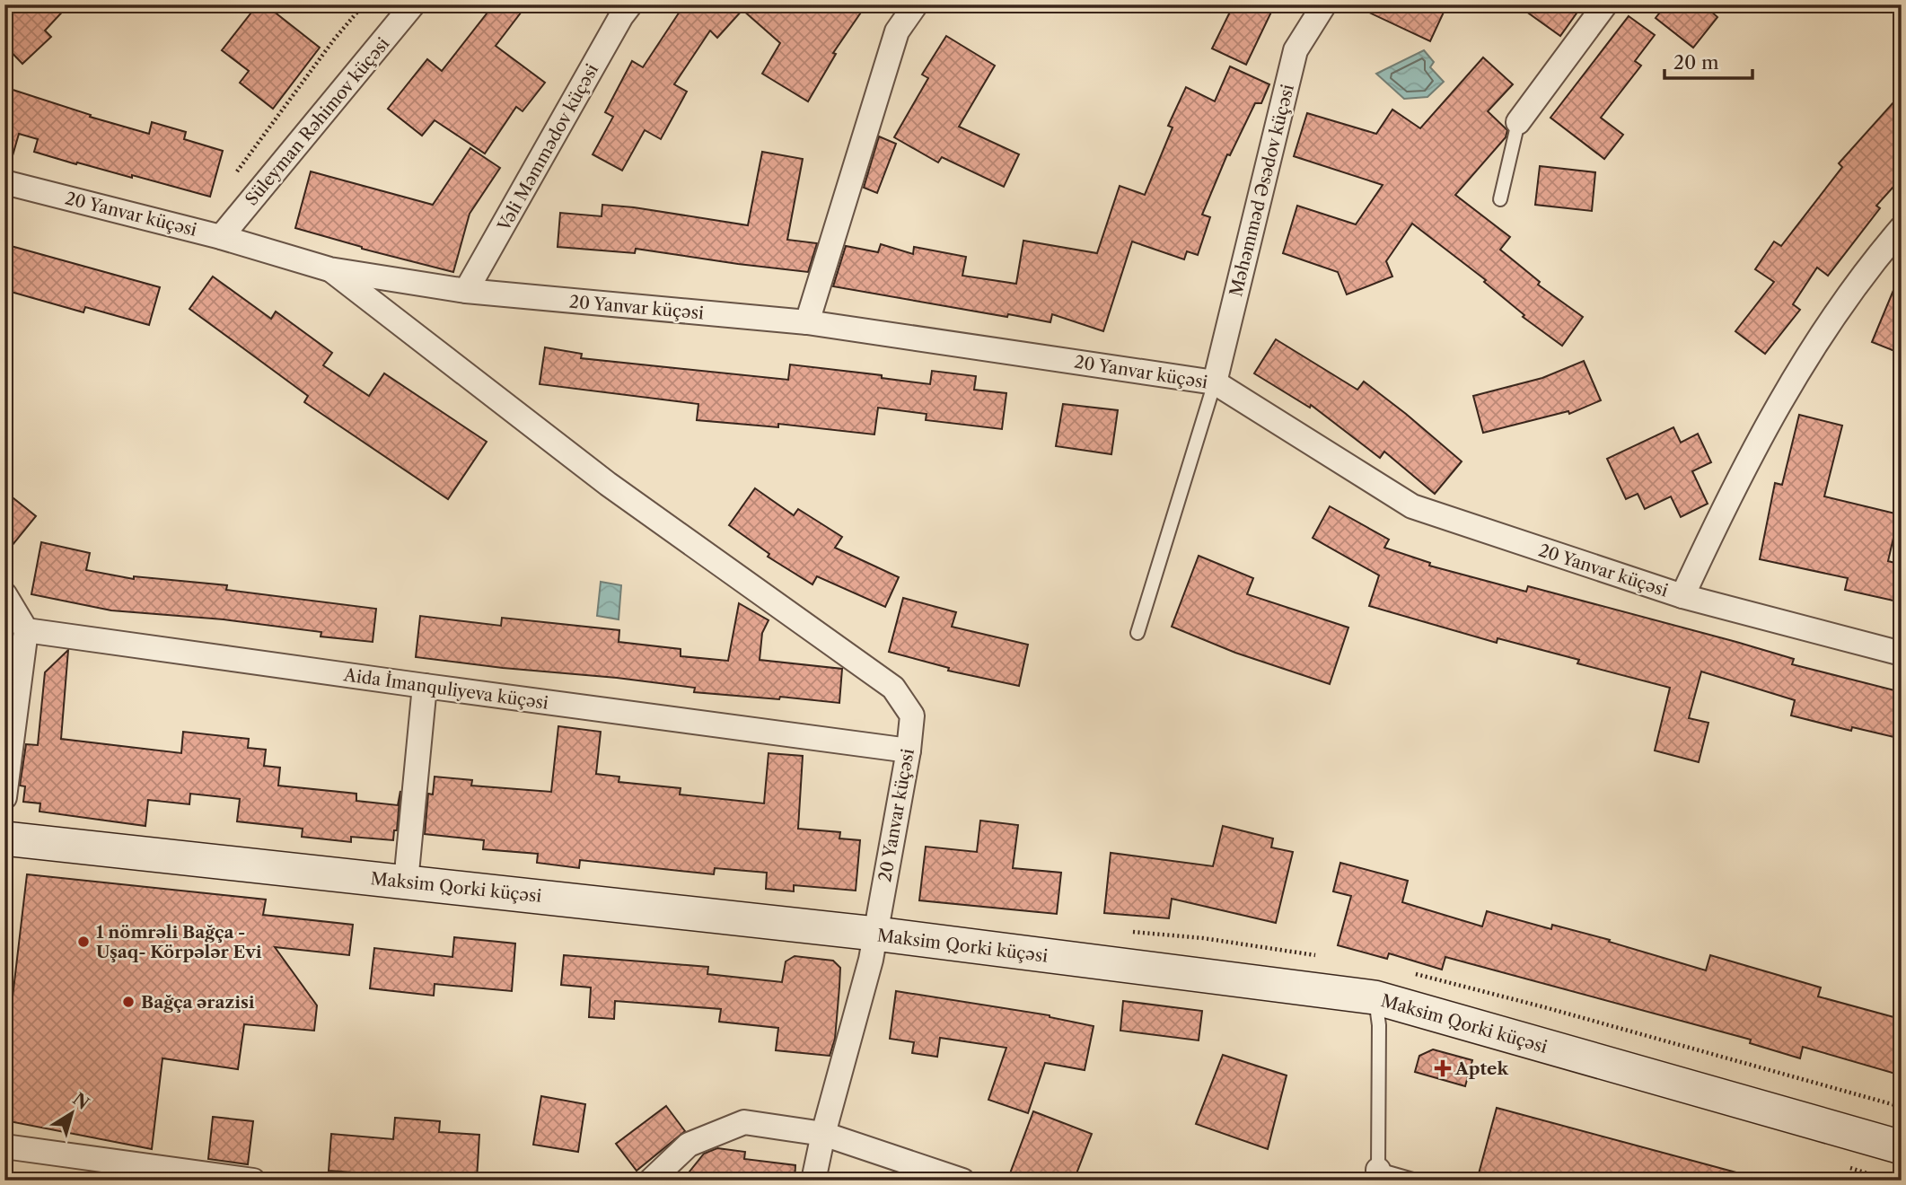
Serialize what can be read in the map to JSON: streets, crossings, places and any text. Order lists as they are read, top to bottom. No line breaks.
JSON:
{"streets":{"main road":["Maksim Qorki küçəsi"],"street":["Süleyman Rəhimov küçəsi","Vəli Məmmədov küçəsi","Məhəmməd Əsədov küçəsi","20 Yanvar küçəsi","Aida İmanquliyeva küçəsi"]},"crossings":[["Süleyman Rəhimov küçəsi","20 Yanvar küçəsi"],["Vəli Məmmədov küçəsi","20 Yanvar küçəsi"],["Məhəmməd Əsədov küçəsi","20 Yanvar küçəsi"],["20 Yanvar küçəsi","Aida İmanquliyeva küçəsi"],["20 Yanvar küçəsi","Maksim Qorki küçəsi"]],"places":{"other":["1 nömrəli Bağça - Uşaq- Körpələr Evi","Bağça ərazisi"],"health":["Aptek"]},"scale_bar":"20 m","north":"top right"}
